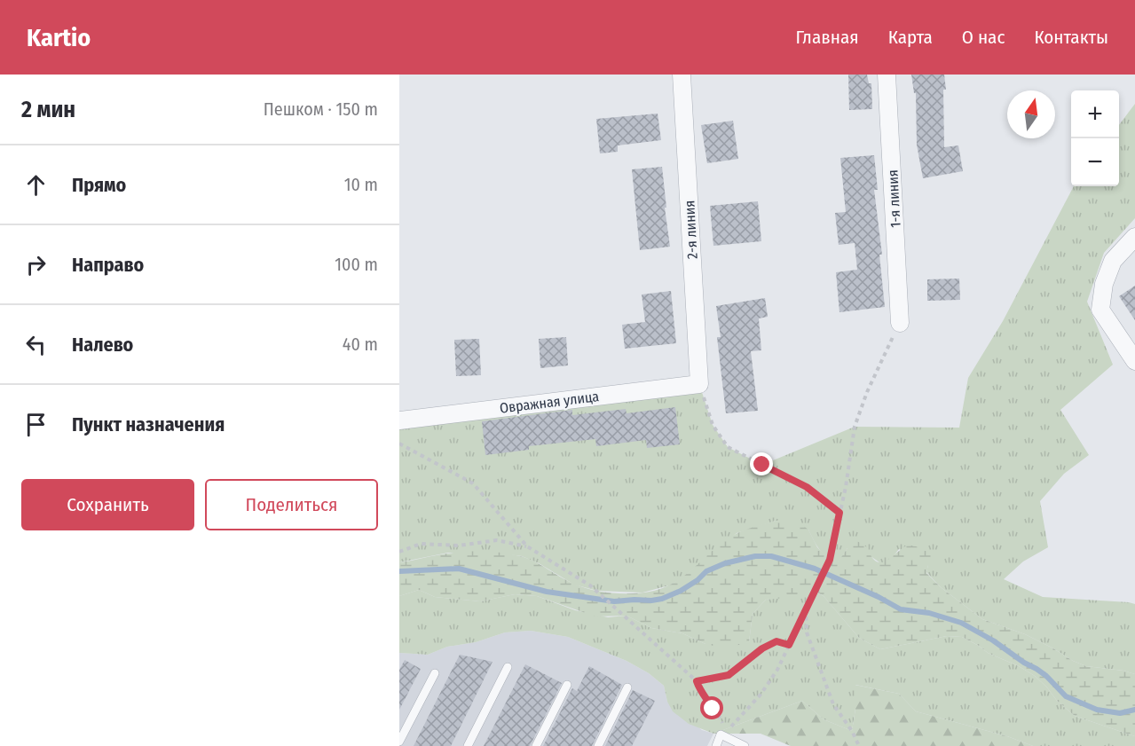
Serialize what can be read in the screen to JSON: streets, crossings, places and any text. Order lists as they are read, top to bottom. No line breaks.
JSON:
{"streets":{"street":["1-я линия","2-я линия","Овражная улица"]},"crossings":[["2-я линия","Овражная улица"]],"north":"top","page":{"header":"Kartio","nav":["Главная","Карта","О нас","Контакты"],"heading":["2 мин","Пешком · 150 m"],"map_buttons":["+","−"],"list":[["Прямо","10 m"],["Направо","100 m"],["Налево","40 m"],"Пункт назначения"],"buttons":["Сохранить","Поделиться"]}}
